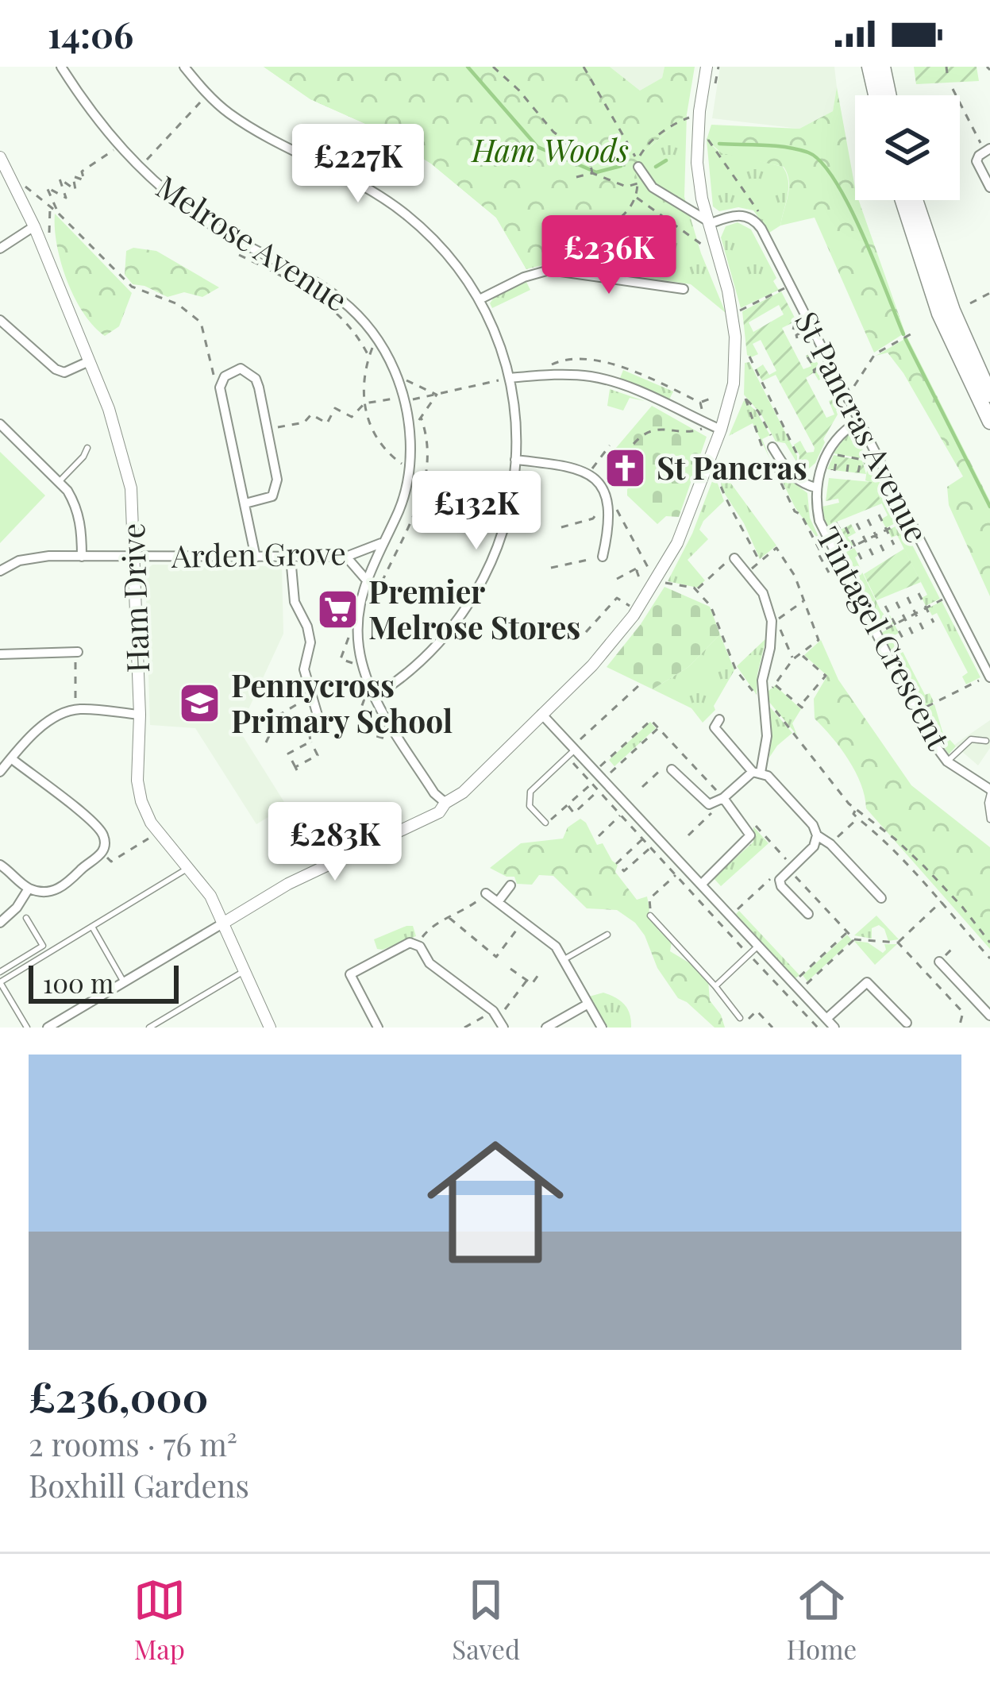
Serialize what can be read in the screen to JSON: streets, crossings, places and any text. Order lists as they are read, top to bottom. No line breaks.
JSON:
{"streets":{"street":["Melrose Avenue","St Pancras Avenue","Arden Grove","Ham Drive","Tintagel Crescent"]},"crossings":[["Melrose Avenue","Arden Grove"],["St Pancras Avenue","Tintagel Crescent"],["Arden Grove","Ham Drive"]],"parks":["Ham Woods"],"places":{"church":["St Pancras"],"supermarket":["Premier Melrose Stores"],"school or university":["Pennycross Primary School"]},"scale_bar":"100 m","page":{"status":"14:06","price":["£227K","£236K","£132K","£283K"],"scale":"100 m","list":[{"name":"£236,000","note":"2 rooms · 76 m² · Boxhill Gardens"}],"tabs":["Map","Saved","Home"]}}
